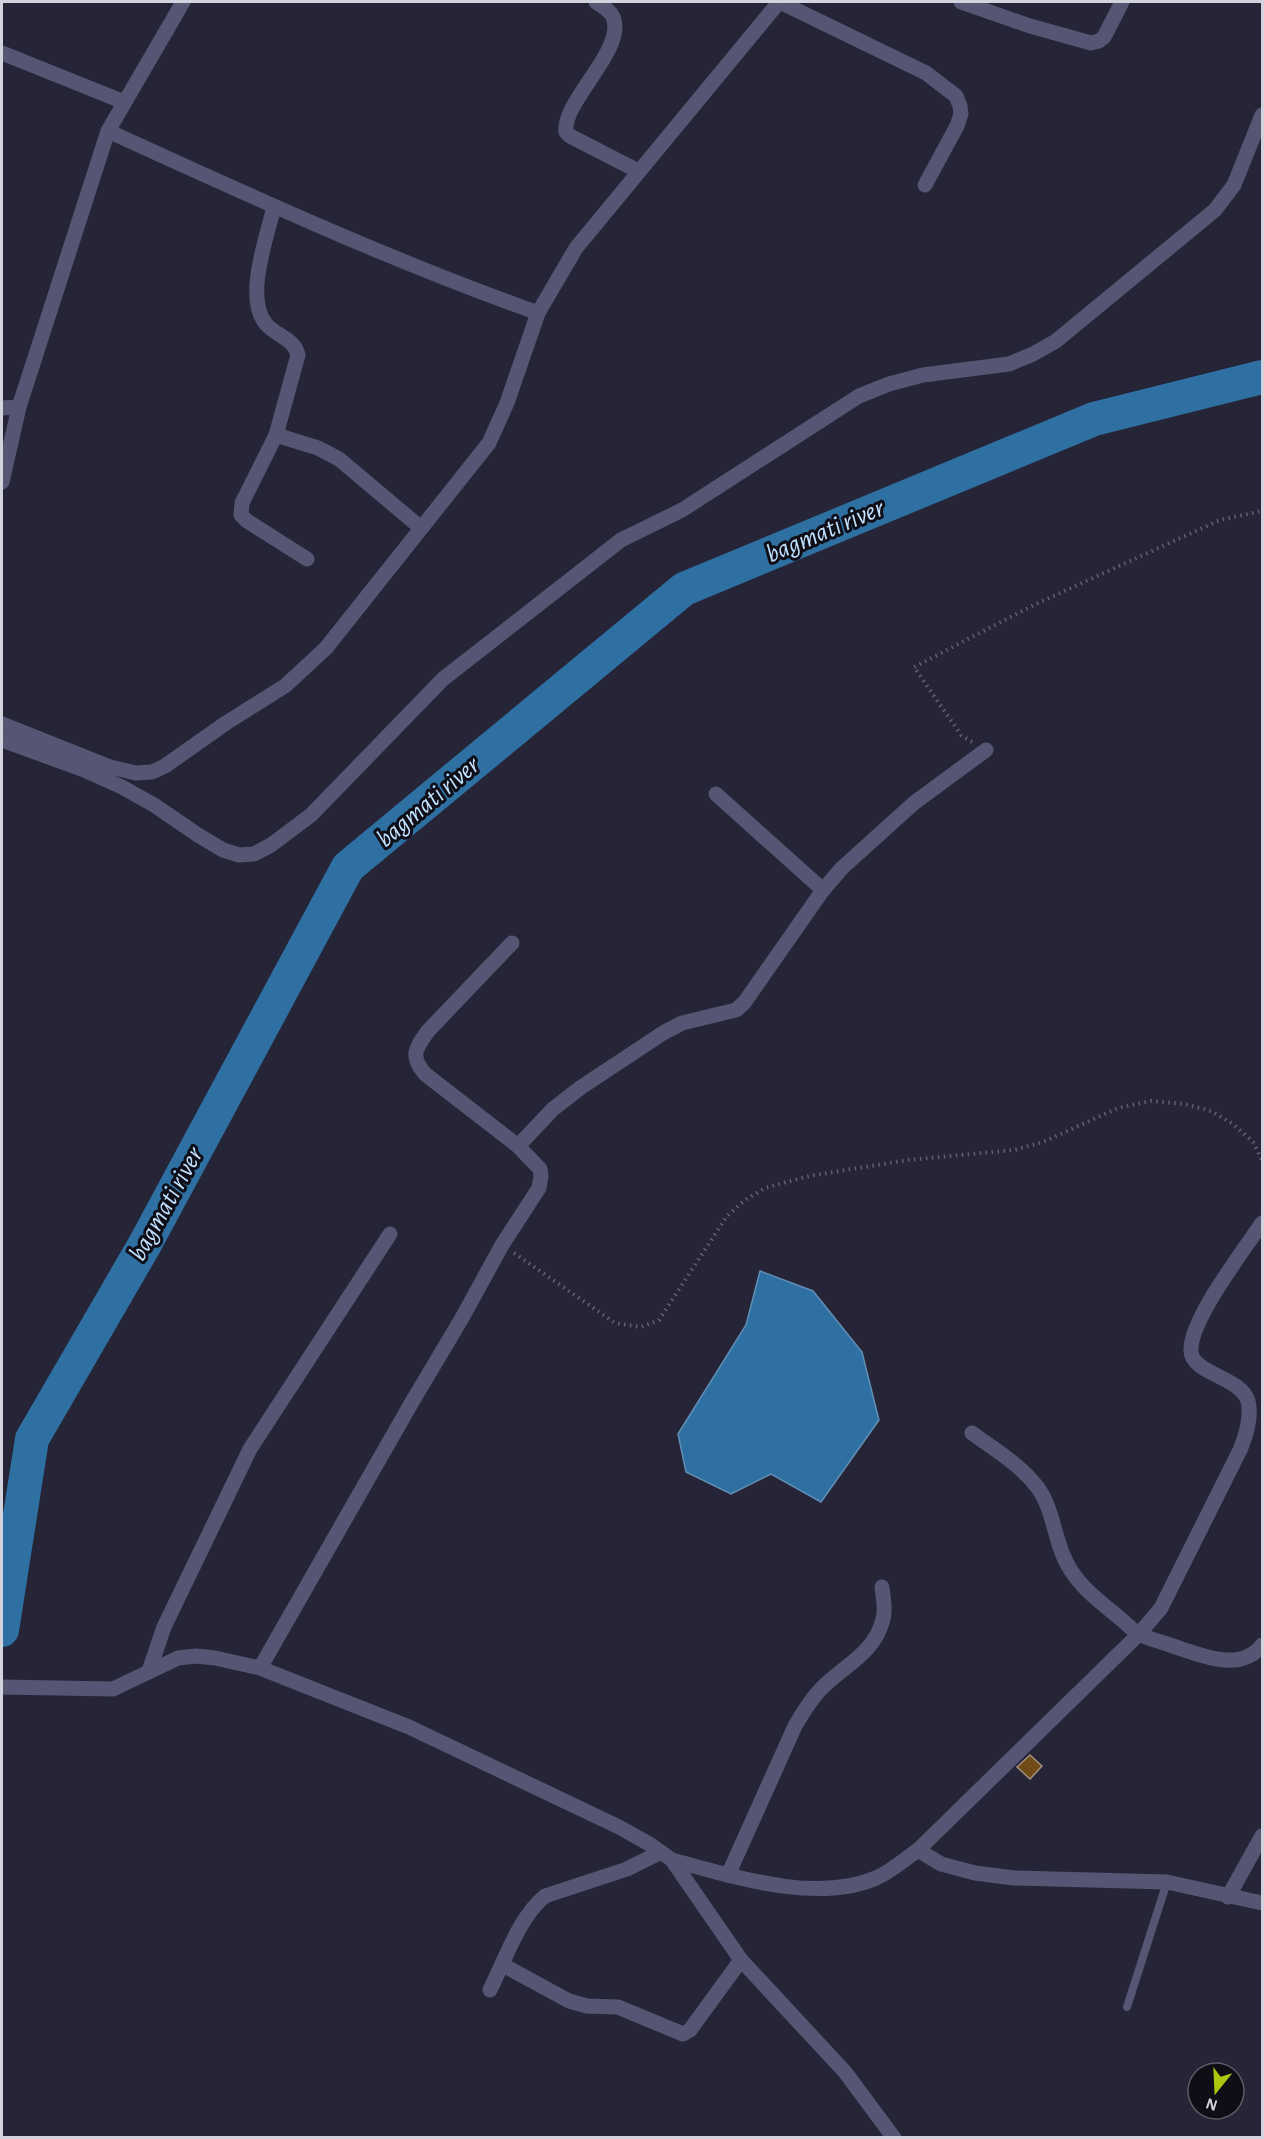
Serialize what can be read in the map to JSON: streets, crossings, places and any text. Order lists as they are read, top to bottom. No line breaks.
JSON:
{"water":["bagmati river"],"north":"bottom"}
